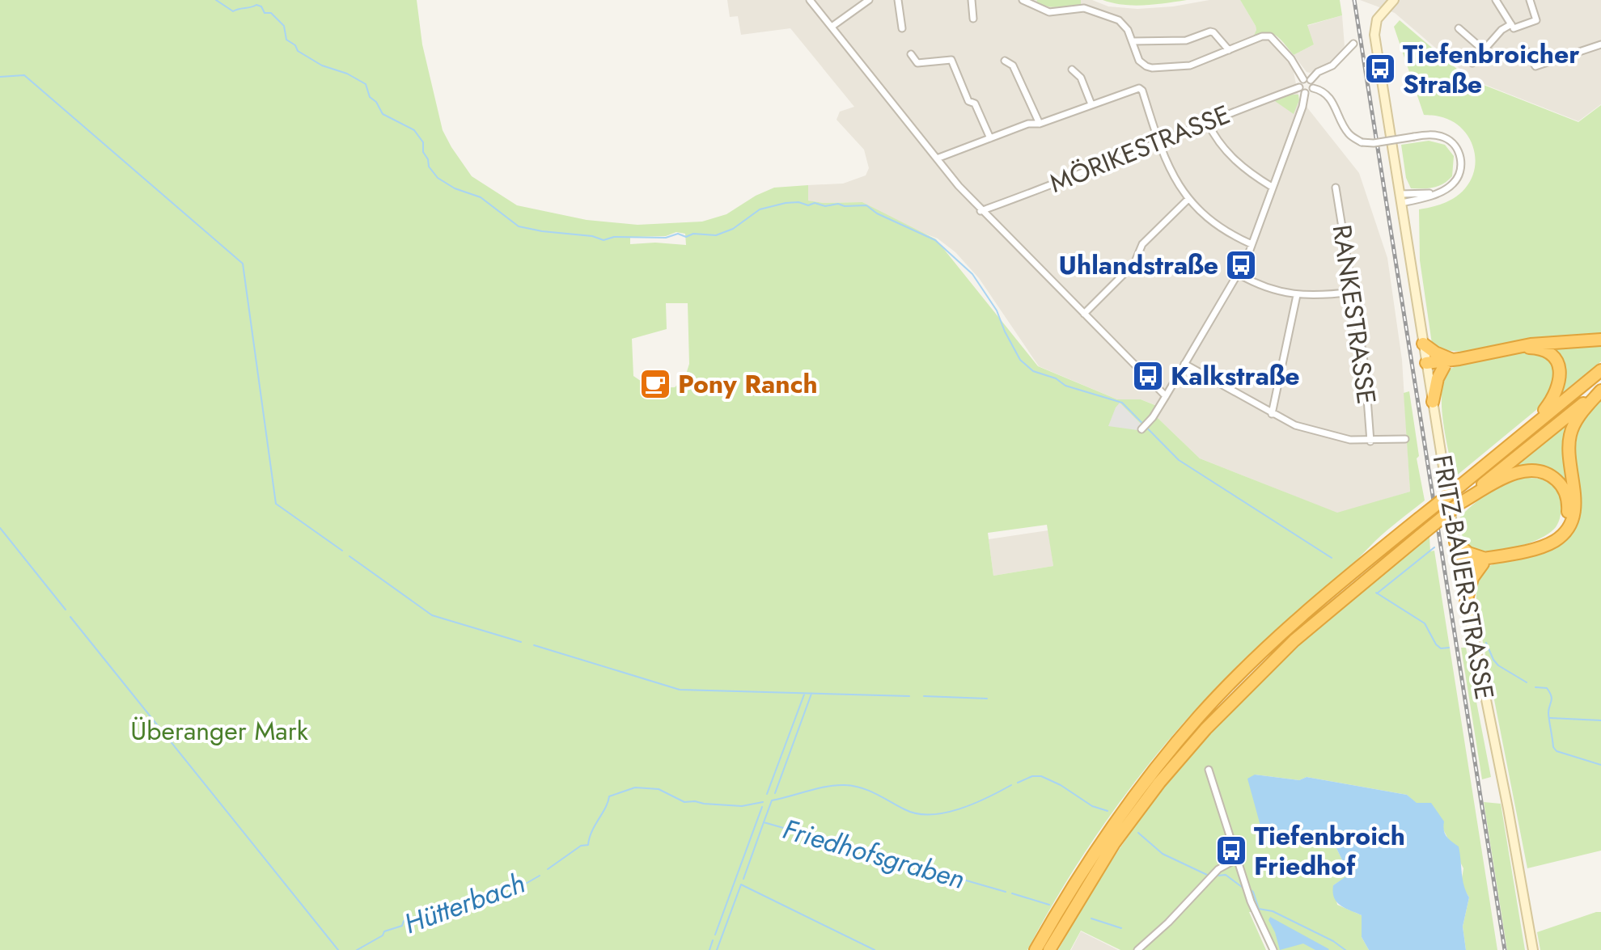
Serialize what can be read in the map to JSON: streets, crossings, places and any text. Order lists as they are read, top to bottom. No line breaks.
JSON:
{"streets":{"main road":["FRITZ-BAUER-STRASSE"],"street":["MÖRIKESTRASSE","RANKESTRASSE"]},"water":["Friedhofsgraben","Hütterbach"],"parks":["Überanger Mark"],"places":{"bus stop":["Tiefenbroicher Straße","Uhlandstraße","Kalkstraße","Tiefenbroich Friedhof"],"cafe":["Pony Ranch"]}}
